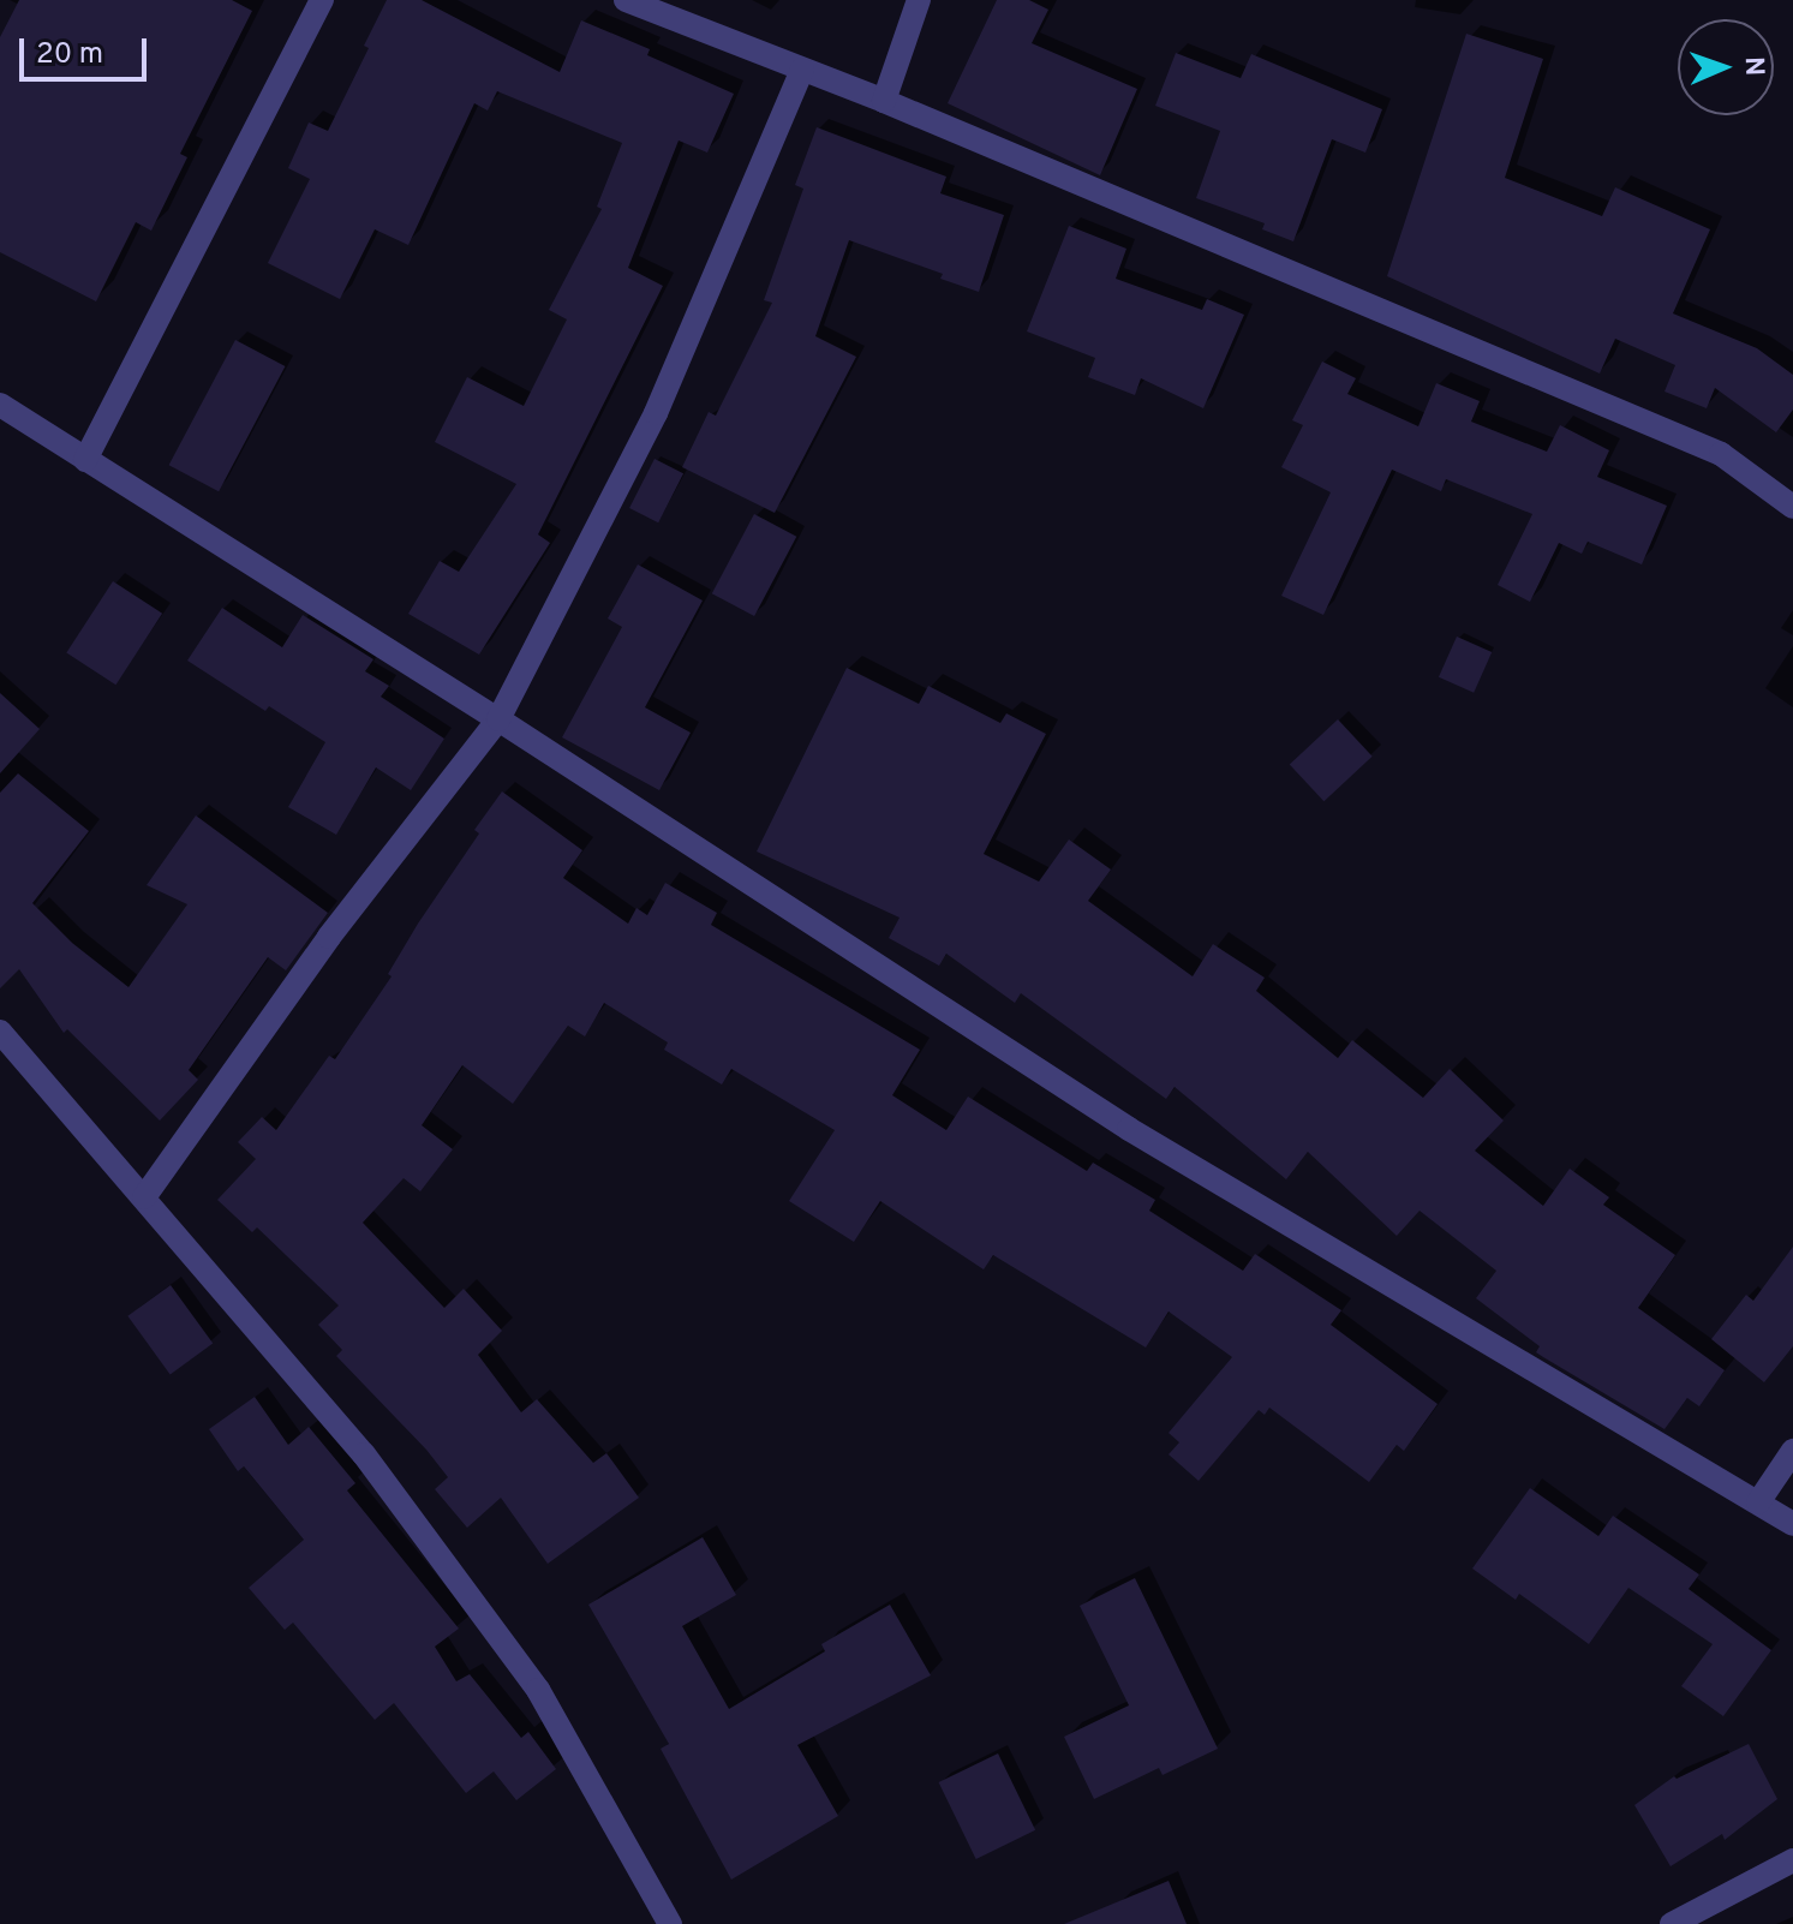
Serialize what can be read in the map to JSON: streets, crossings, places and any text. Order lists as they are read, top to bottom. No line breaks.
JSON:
{"scale_bar":"20 m","north":"right"}
